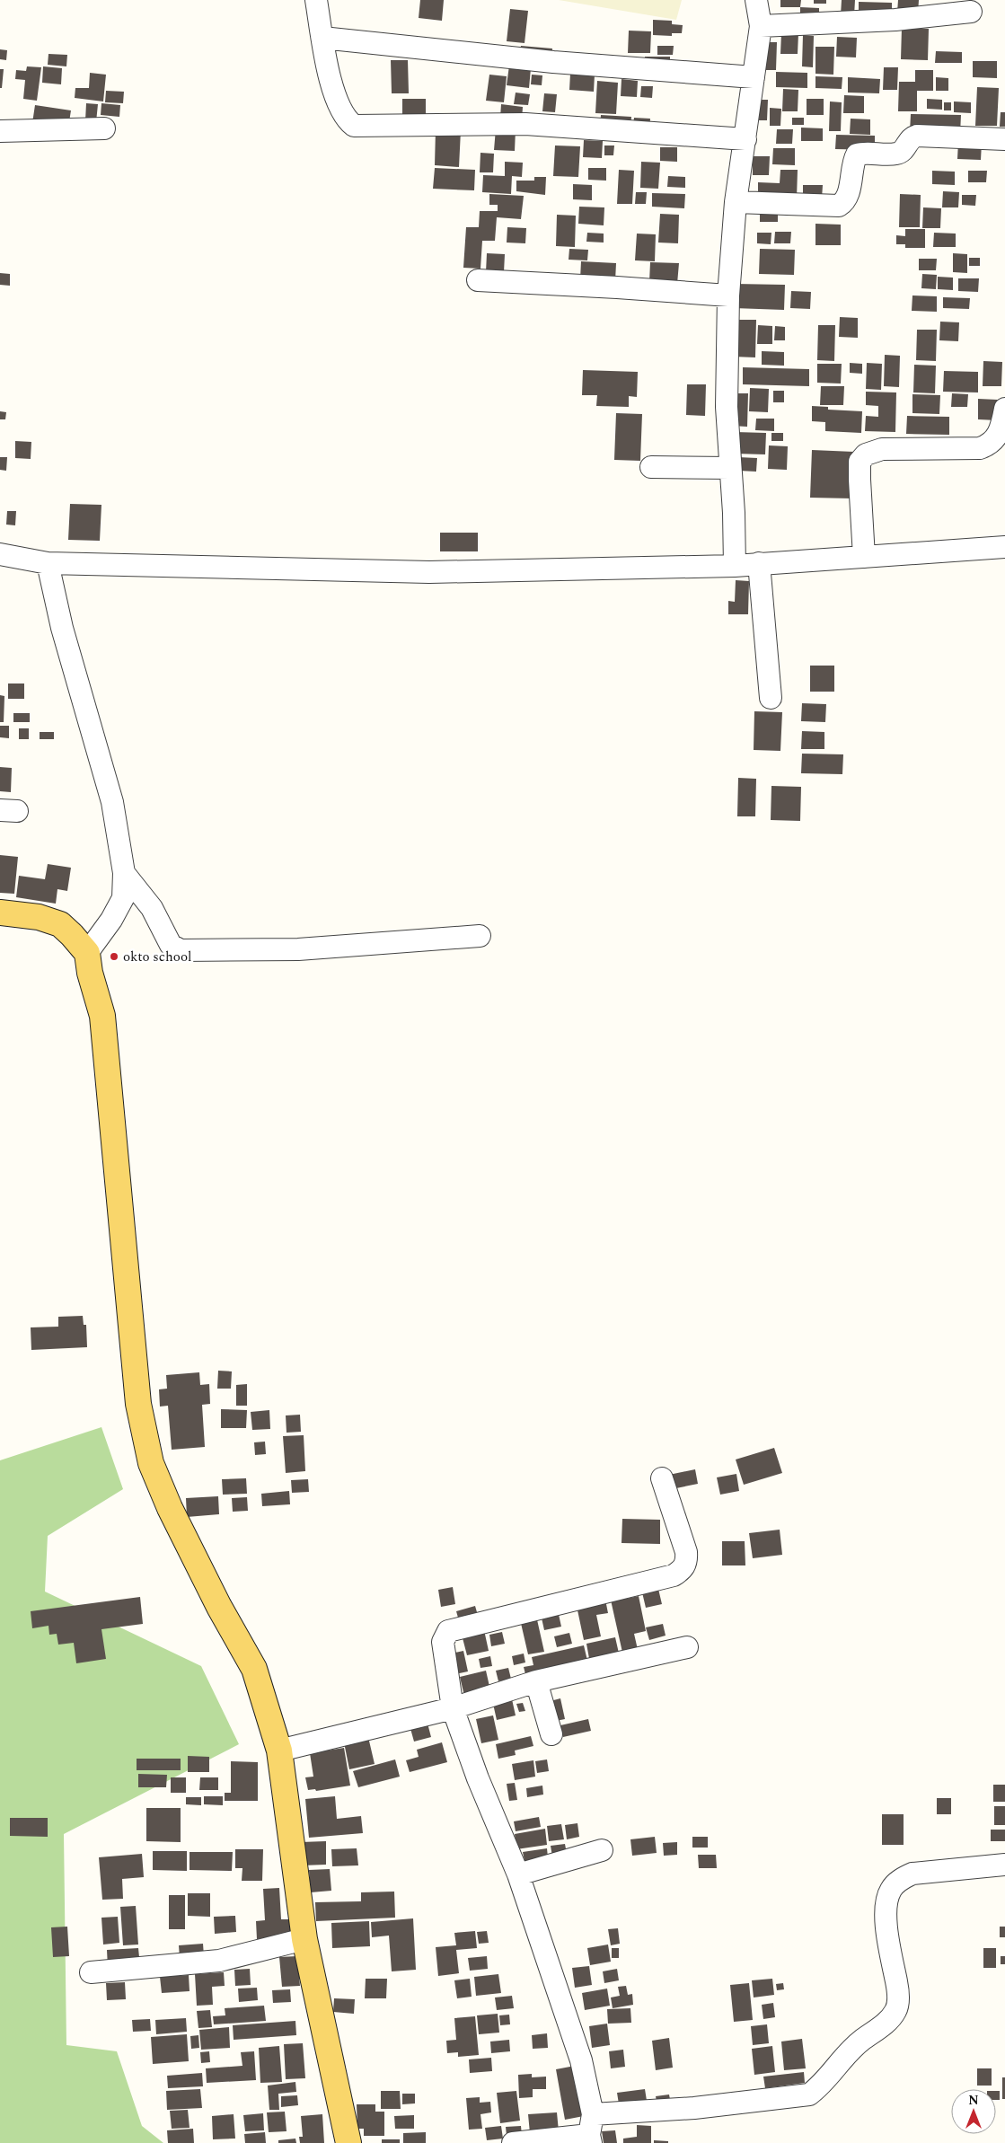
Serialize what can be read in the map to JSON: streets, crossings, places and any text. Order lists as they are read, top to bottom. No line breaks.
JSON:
{"places":["okto school"],"north":"top"}
